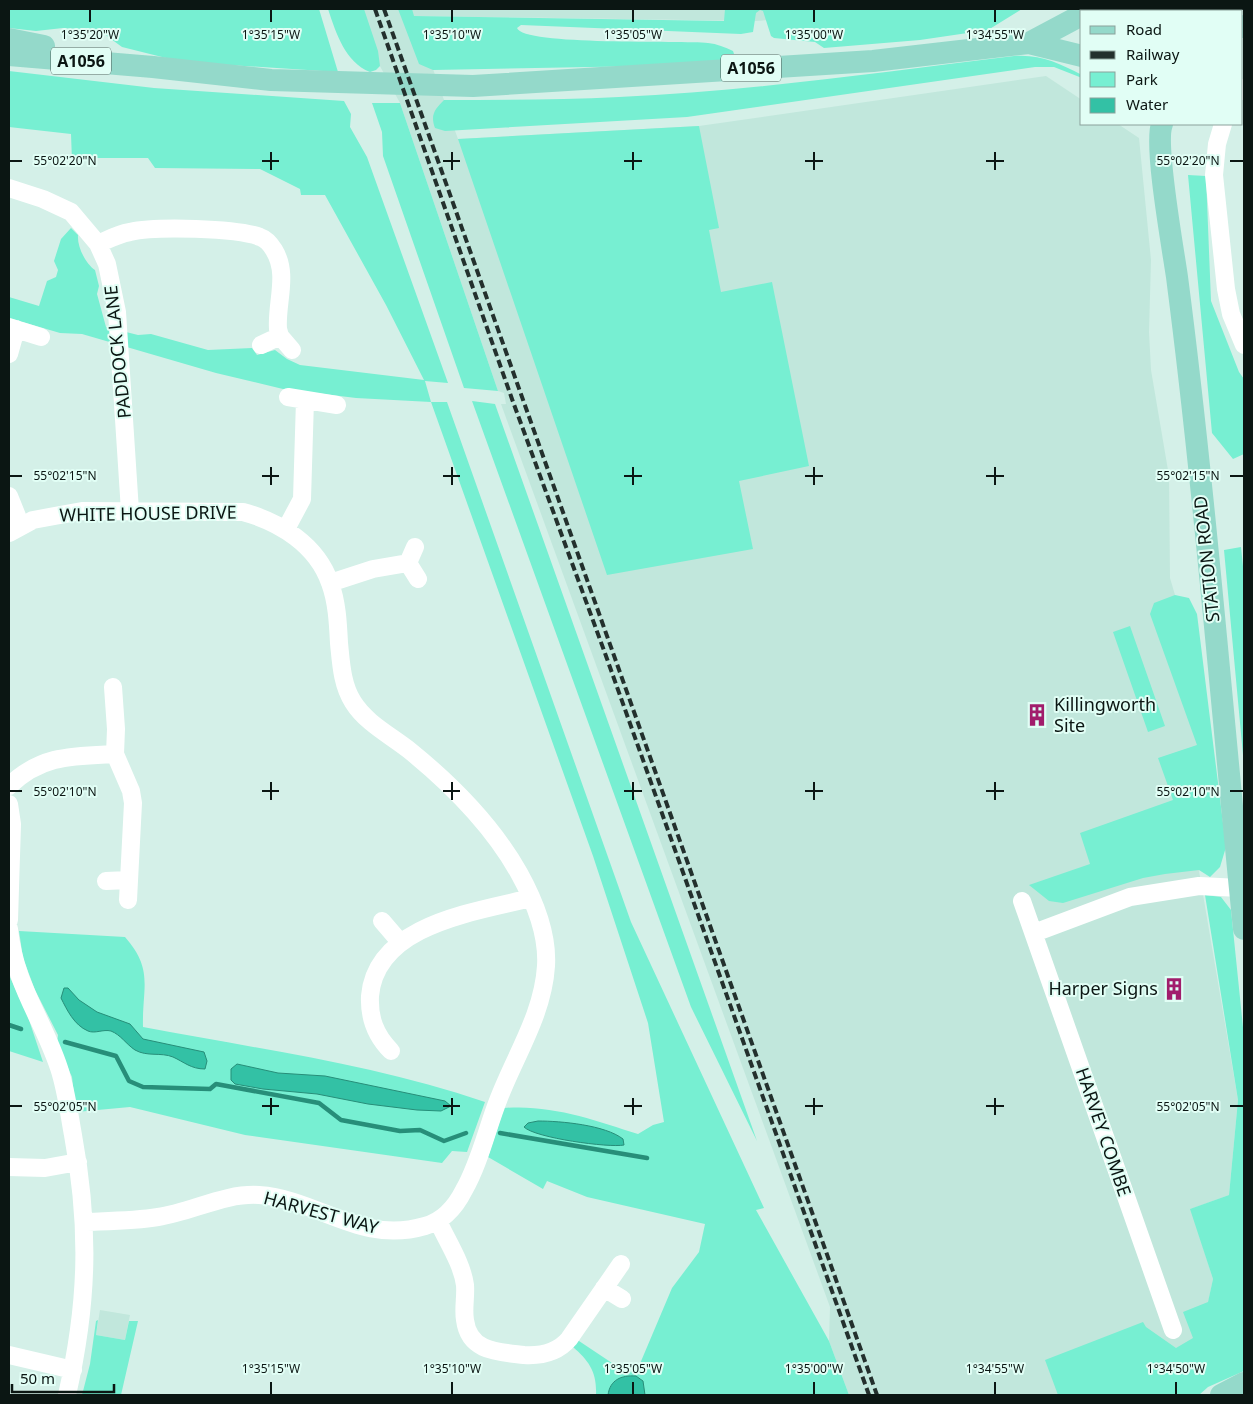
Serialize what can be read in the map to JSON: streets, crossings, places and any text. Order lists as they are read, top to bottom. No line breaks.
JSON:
{"streets":{"main road":["A1056","STATION ROAD"],"street":["PADDOCK LANE","WHITE HOUSE DRIVE","HARVEY COMBE","HARVEST WAY"]},"crossings":[["PADDOCK LANE","WHITE HOUSE DRIVE"],["WHITE HOUSE DRIVE","HARVEST WAY"]],"places":{"building":["Killingworth Site","Harper Signs"]},"legend":["Road","Railway","Park","Water"],"scale_bar":"50 m","coordinates":["1°35'20\"W","1°35'15\"W","1°35'10\"W","1°35'05\"W","1°35'00\"W","1°34'55\"W","55°02'20\"N","55°02'15\"N","55°02'10\"N","55°02'05\"N","1°34'50\"W"]}
